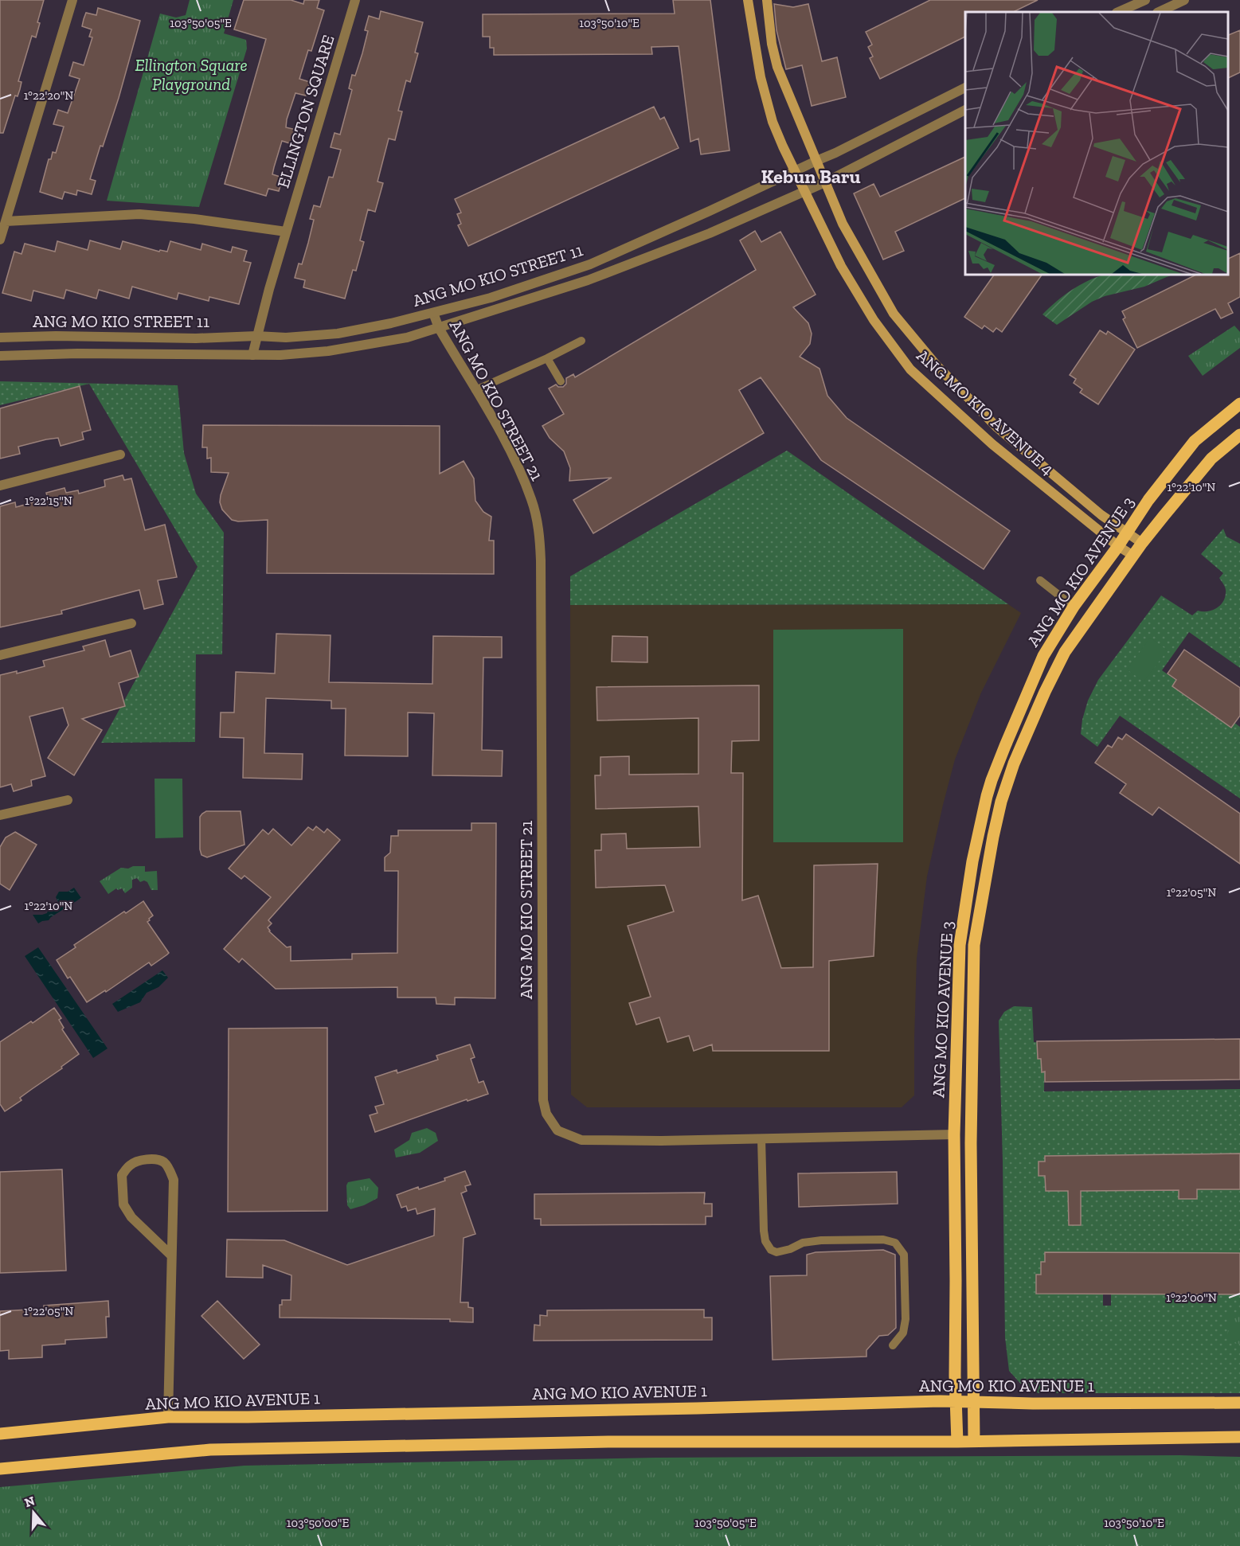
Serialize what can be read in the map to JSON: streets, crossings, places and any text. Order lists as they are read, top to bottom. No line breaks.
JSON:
{"streets":{"main road":["ANG MO KIO AVENUE 4","ANG MO KIO AVENUE 3","ANG MO KIO AVENUE 1"],"street":["ELLINGTON SQUARE","ANG MO KIO STREET 11","ANG MO KIO STREET 21"]},"crossings":[["ELLINGTON SQUARE","ANG MO KIO STREET 11"],["ANG MO KIO STREET 11","ANG MO KIO STREET 21"],["ANG MO KIO STREET 11","ANG MO KIO AVENUE 4"],["ANG MO KIO STREET 21","ANG MO KIO AVENUE 3"],["ANG MO KIO AVENUE 4","ANG MO KIO AVENUE 3"],["ANG MO KIO AVENUE 3","ANG MO KIO AVENUE 1"]],"districts":["Kebun Baru"],"parks":["Ellington Square Playground"],"north":"top","coordinates":["103°50'05\"E","103°50'10\"E","1°22'20\"N","1°22'10\"N","1°22'15\"N","1°22'05\"N","1°22'00\"N","103°50'00\"E"]}
